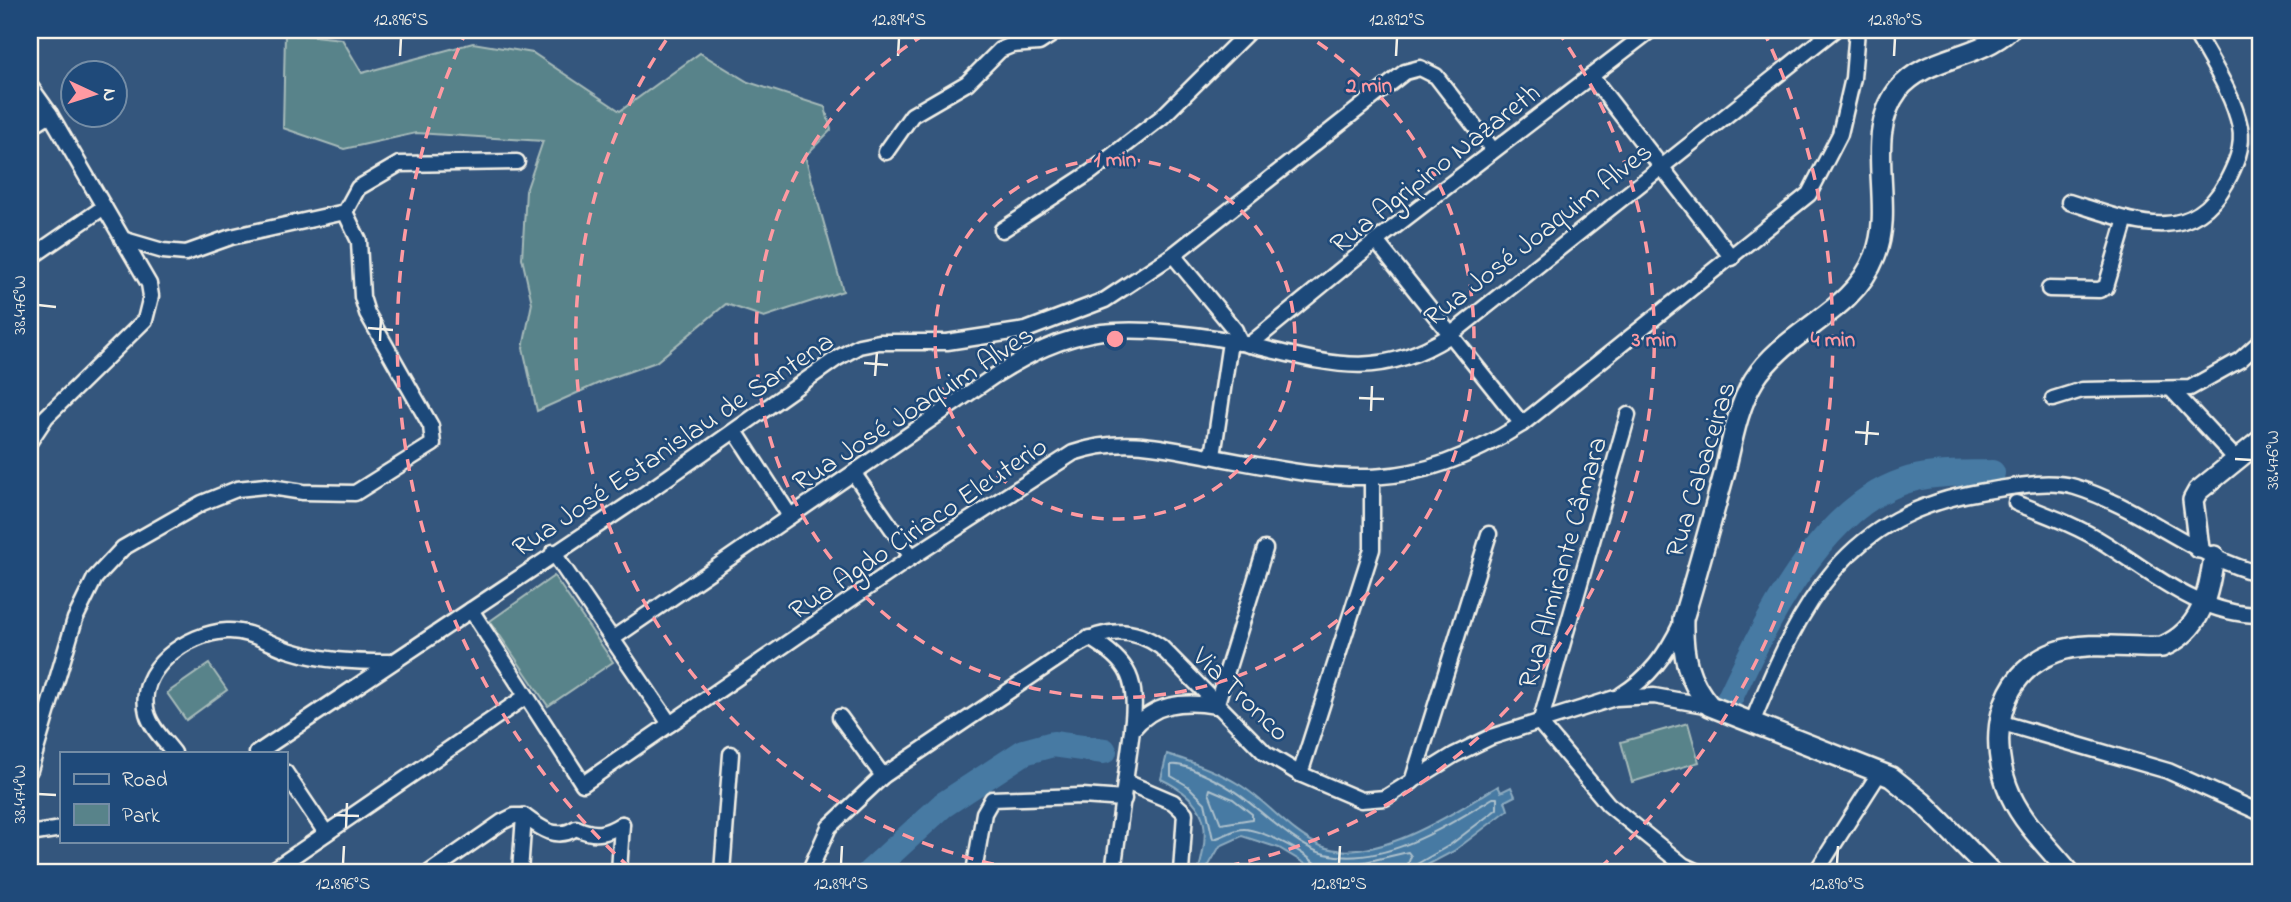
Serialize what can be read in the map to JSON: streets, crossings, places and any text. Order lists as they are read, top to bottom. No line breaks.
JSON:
{"streets":{"main road":["Rua Cabaceiras"],"street":["Rua Agripino Nazareth","Rua José Joaquim Alves","Rua José Estanislau de Santena","Rua Agdo Ciriaco Eleuterio","Rua Almirante Câmara","Via Tronco"]},"crossings":[["Rua Agripino Nazareth","Rua José Joaquim Alves"],["Rua Agripino Nazareth","Rua José Estanislau de Santena"],["Rua Cabaceiras","Via Tronco"],["Rua Almirante Câmara","Via Tronco"]],"legend":["Road","Park"],"north":"right","coordinates":["12.896°S","12.894°S","12.892°S","12.890°S","38.476°W","38.474°W"],"rings":["2 min","1 min","3 min","4 min"]}
